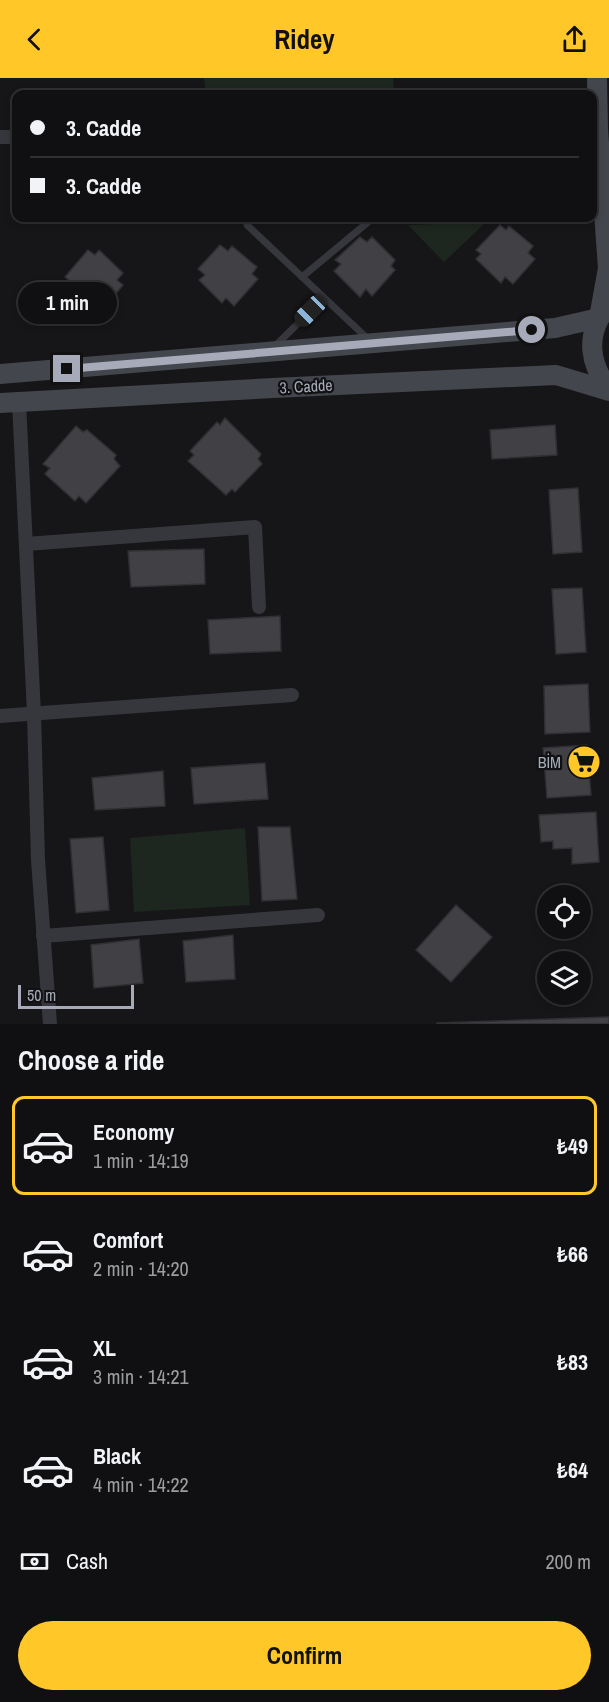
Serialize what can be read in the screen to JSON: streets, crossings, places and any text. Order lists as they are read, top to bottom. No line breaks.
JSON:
{"streets":{"main road":["3. Cadde"]},"places":{"supermarket":["BİM"]},"scale_bar":"50 m","page":{"header":"Ridey","banner":["3. Cadde","3. Cadde"],"bubble":"1 min","scale":"50 m","heading":"Choose a ride","list":[{"name":"Economy","note":"1 min · 14:19","value":"₺49"},{"name":"Comfort","note":"2 min · 14:20","value":"₺66"},{"name":"XL","note":"3 min · 14:21","value":"₺83"},{"name":"Black","note":"4 min · 14:22","value":"₺64"}],"pay":["Cash","200 m"],"buttons":"Confirm"}}
